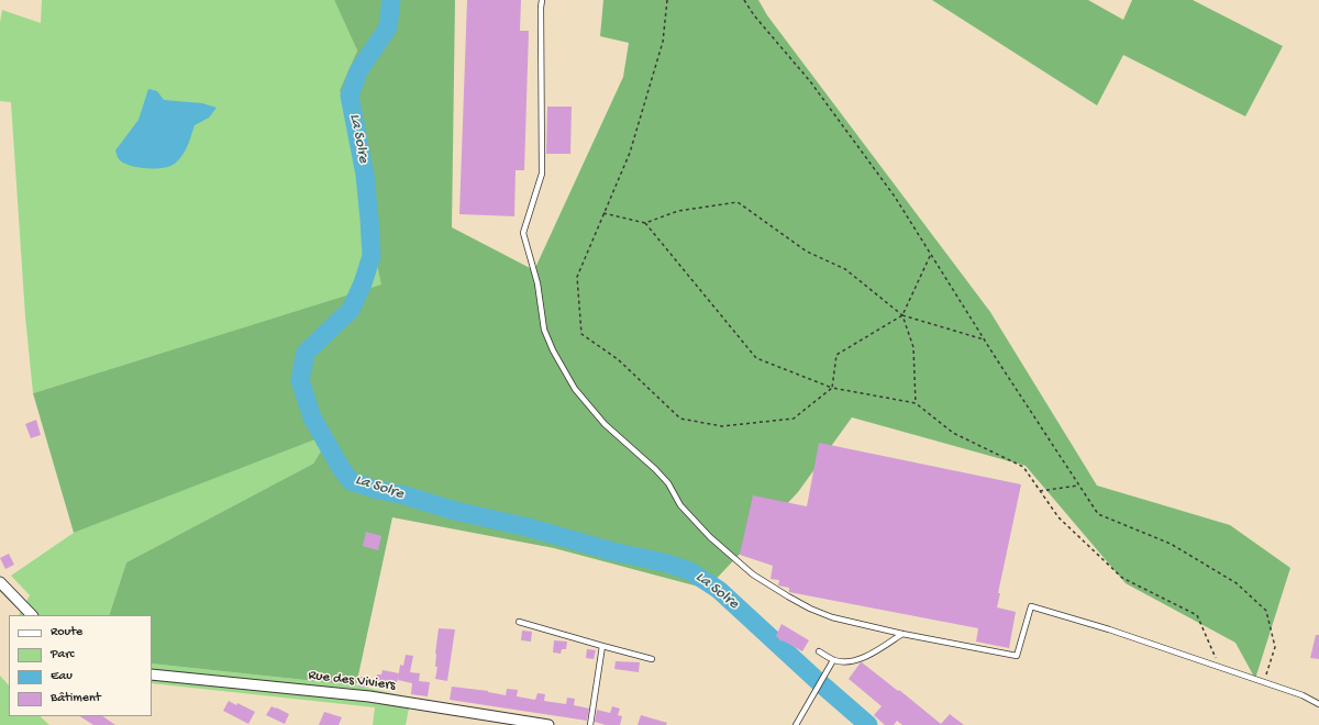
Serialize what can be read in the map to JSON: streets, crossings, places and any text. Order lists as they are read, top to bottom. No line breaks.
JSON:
{"streets":{"street":["Rue des Viviers"]},"water":["La Solre"],"legend":["Route","Parc","Eau","Bâtiment"]}
